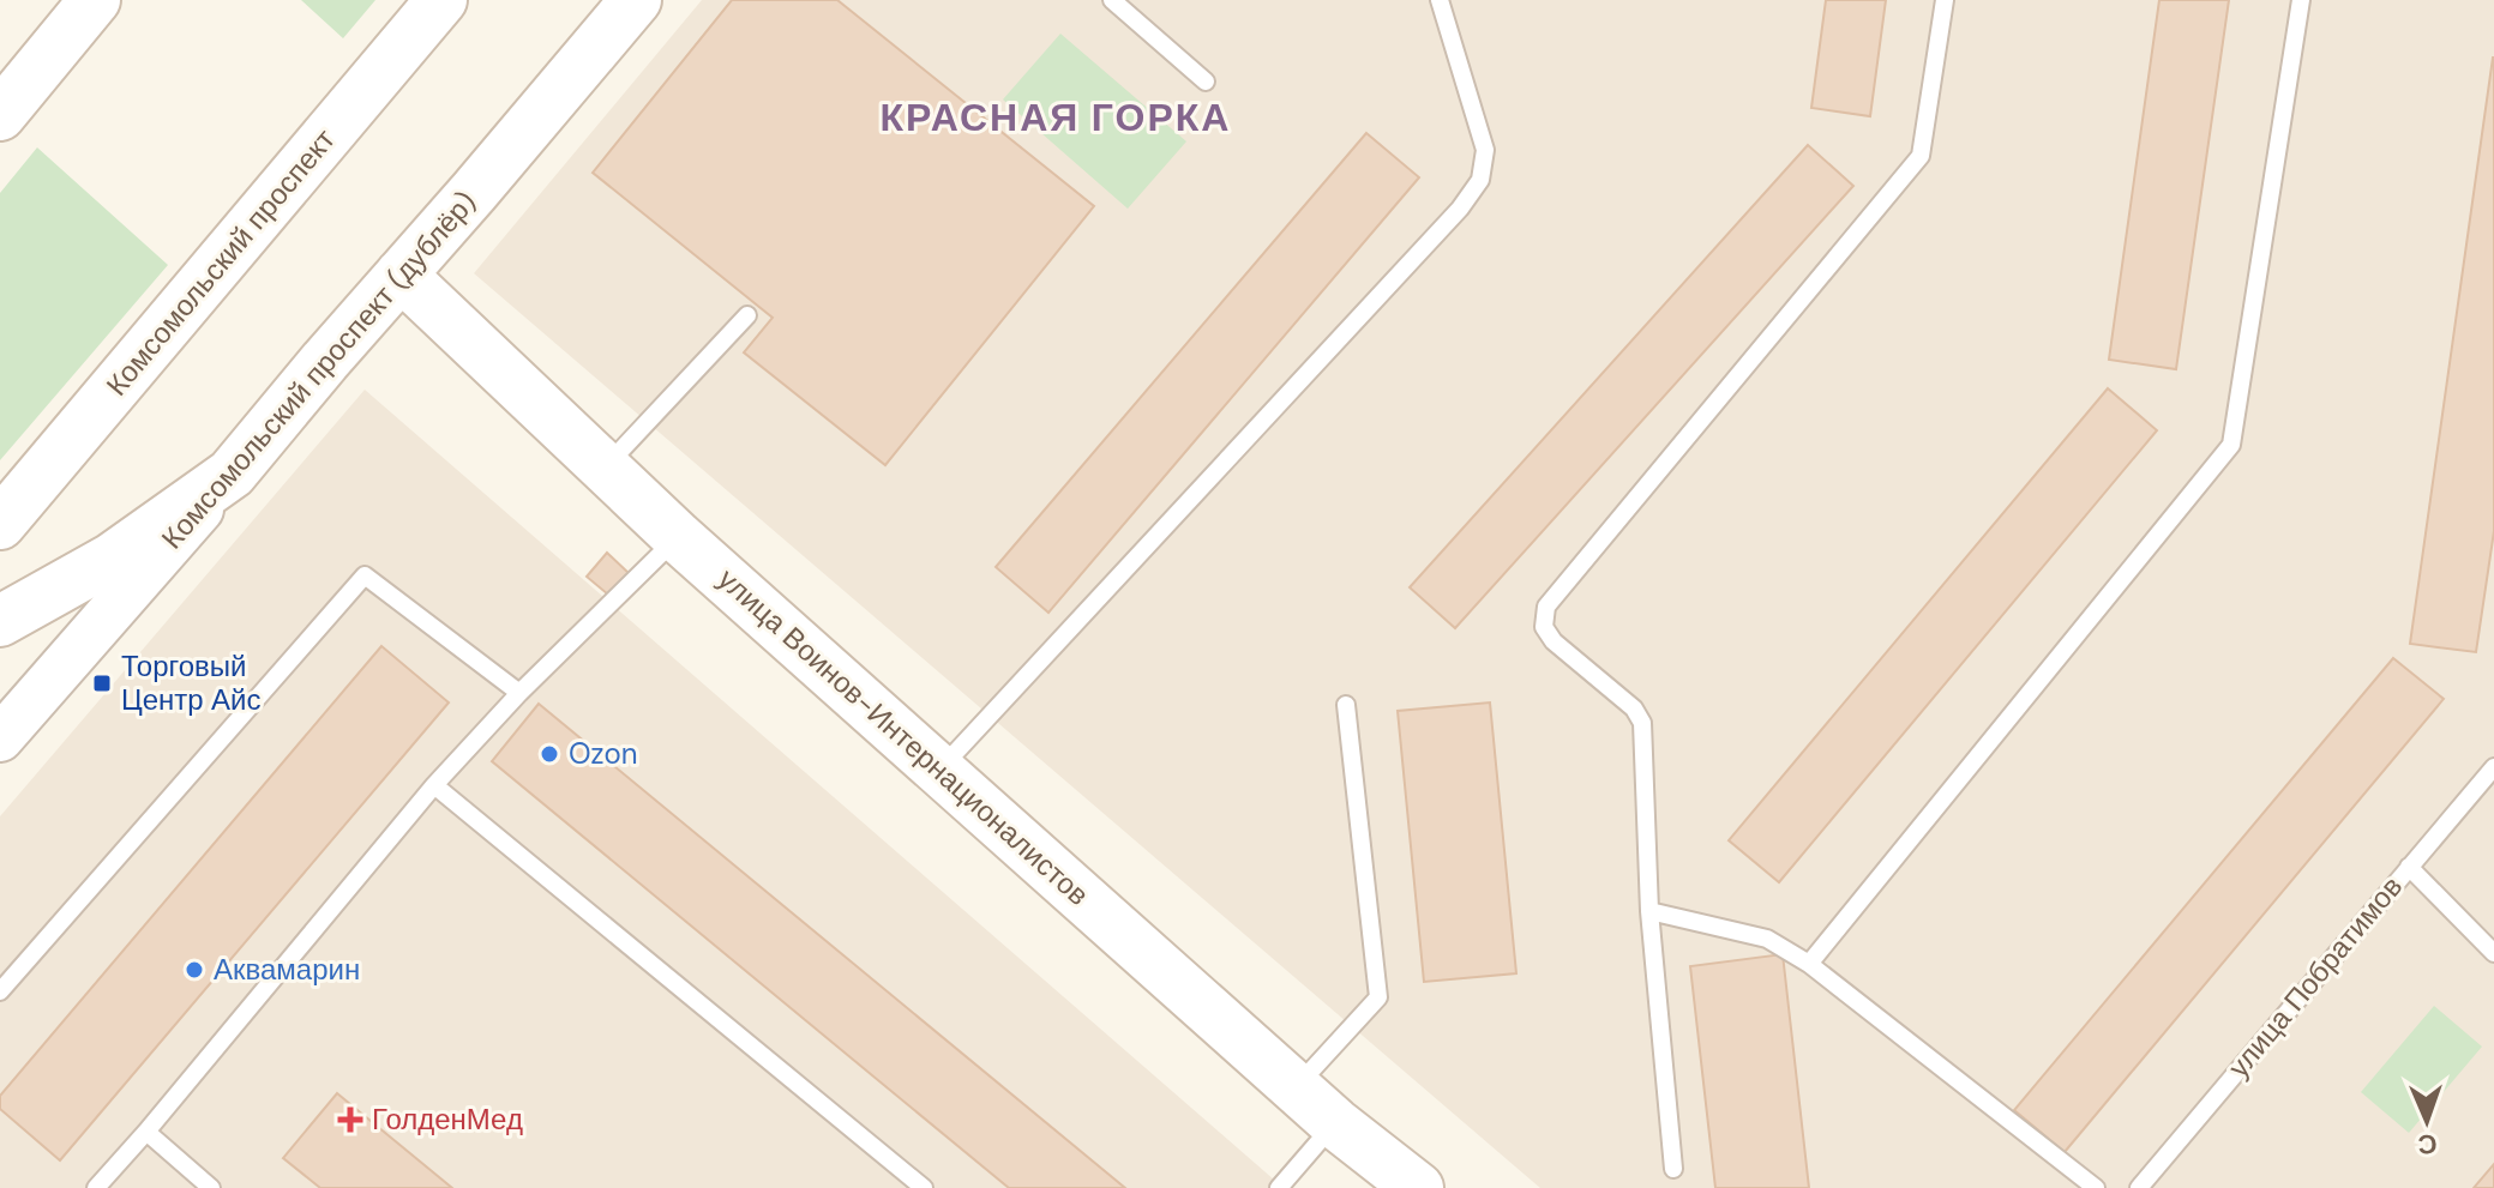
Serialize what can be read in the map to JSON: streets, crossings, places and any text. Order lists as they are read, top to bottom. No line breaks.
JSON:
{"streets":{"main road":["Комсомольский проспект","Комсомольский проспект (дублёр)","улица Воинов-Интернационалистов"],"lane":["улица Побратимов"]},"crossings":[["Комсомольский проспект (дублёр)","улица Воинов-Интернационалистов"]],"districts":["КРАСНАЯ ГОРКА"],"places":{"transit":["Торговый Центр Айс"],"other":["Ozon","Аквамарин"],"health":["ГолденМед"]},"north":"bottom"}
